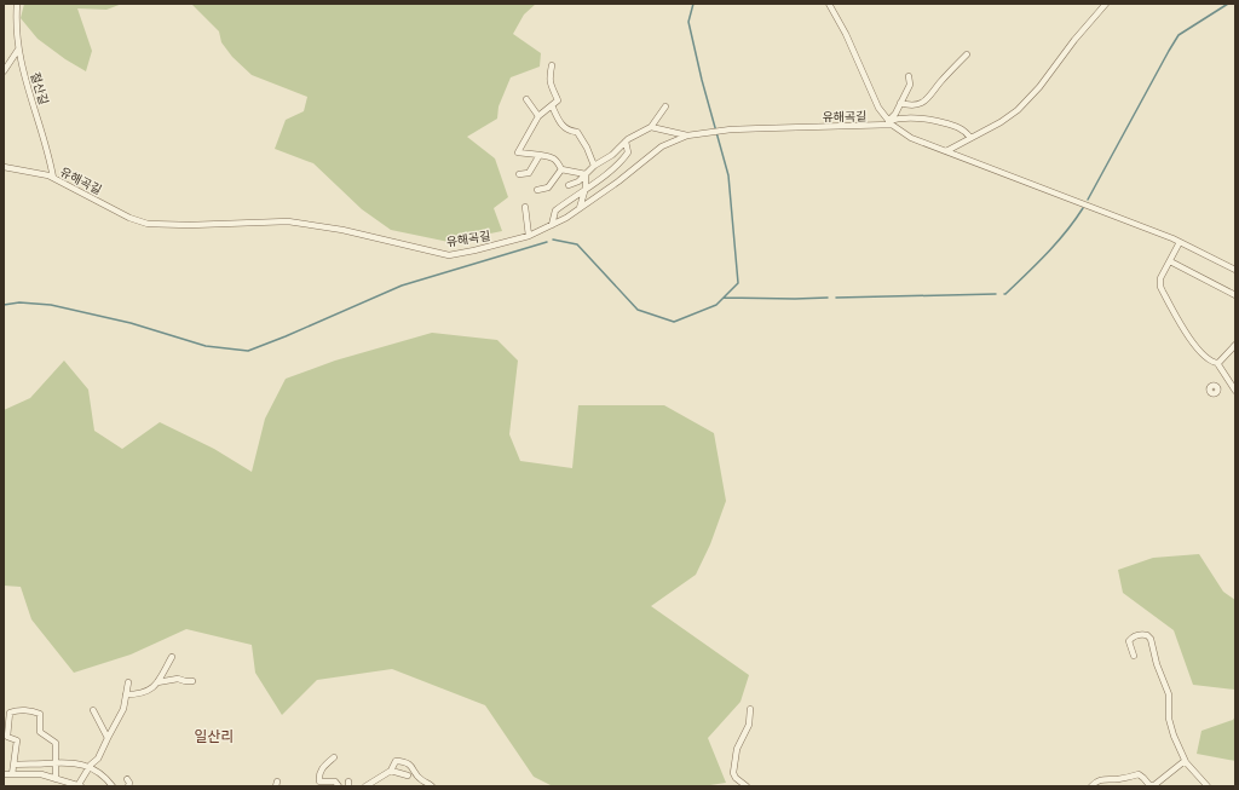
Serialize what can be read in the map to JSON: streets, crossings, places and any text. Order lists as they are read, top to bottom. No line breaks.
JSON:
{"streets":{"street":["절산길","유해곡길"]},"crossings":[["절산길","유해곡길"]],"districts":["일산리"]}
